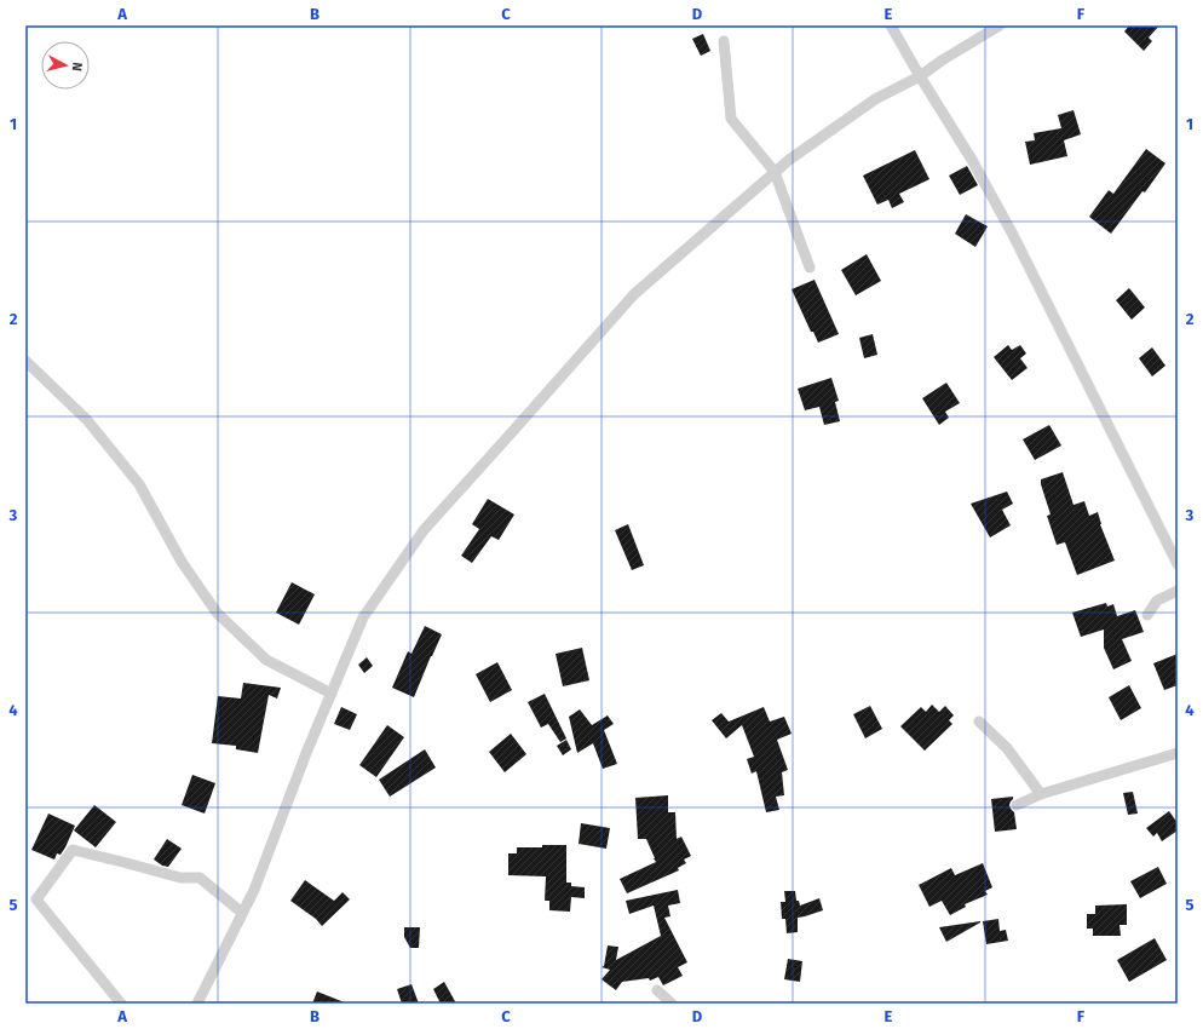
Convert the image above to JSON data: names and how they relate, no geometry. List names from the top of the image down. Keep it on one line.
{"north":"right","grid":{"columns":["A","B","C","D","E","F"],"rows":["1","2","3","4","5"]}}
